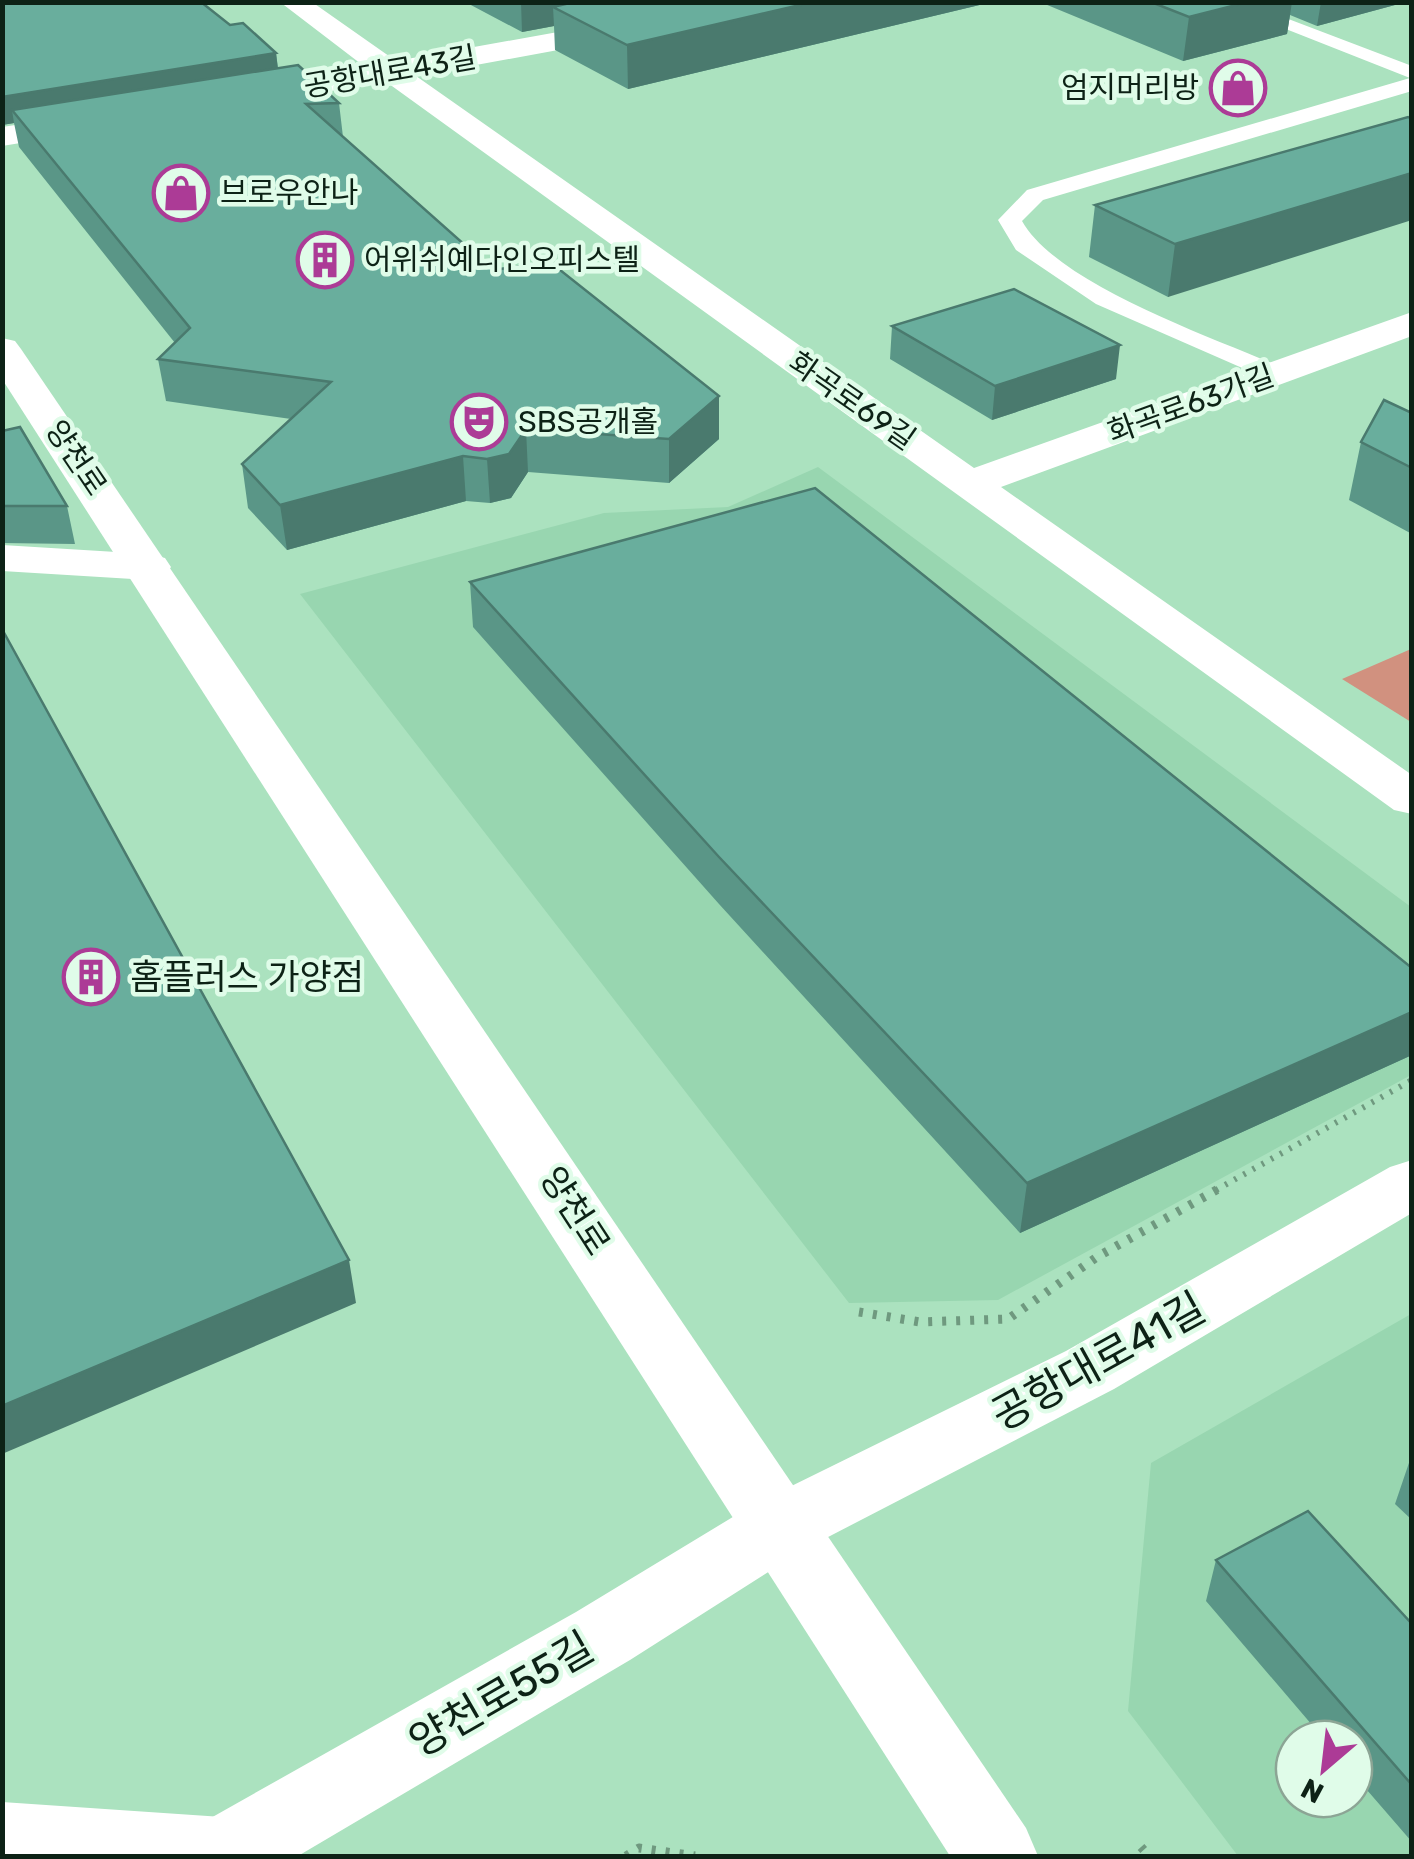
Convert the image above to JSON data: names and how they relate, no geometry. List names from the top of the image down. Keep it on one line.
{"streets":{"street":["공항대로43길","화곡로69길","화곡로63가길","양천로","공항대로41길","양천로55길"]},"crossings":[["공항대로43길","화곡로69길"],["화곡로69길","화곡로63가길"],["양천로","공항대로41길"],["양천로","양천로55길"],["공항대로41길","양천로55길"]],"places":{"shop":["엄지머리방","브로우안나"],"building":["어위쉬예다인오피스텔","홈플러스 가양점"],"theatre":["SBS공개홀"]},"north":"bottom left"}
